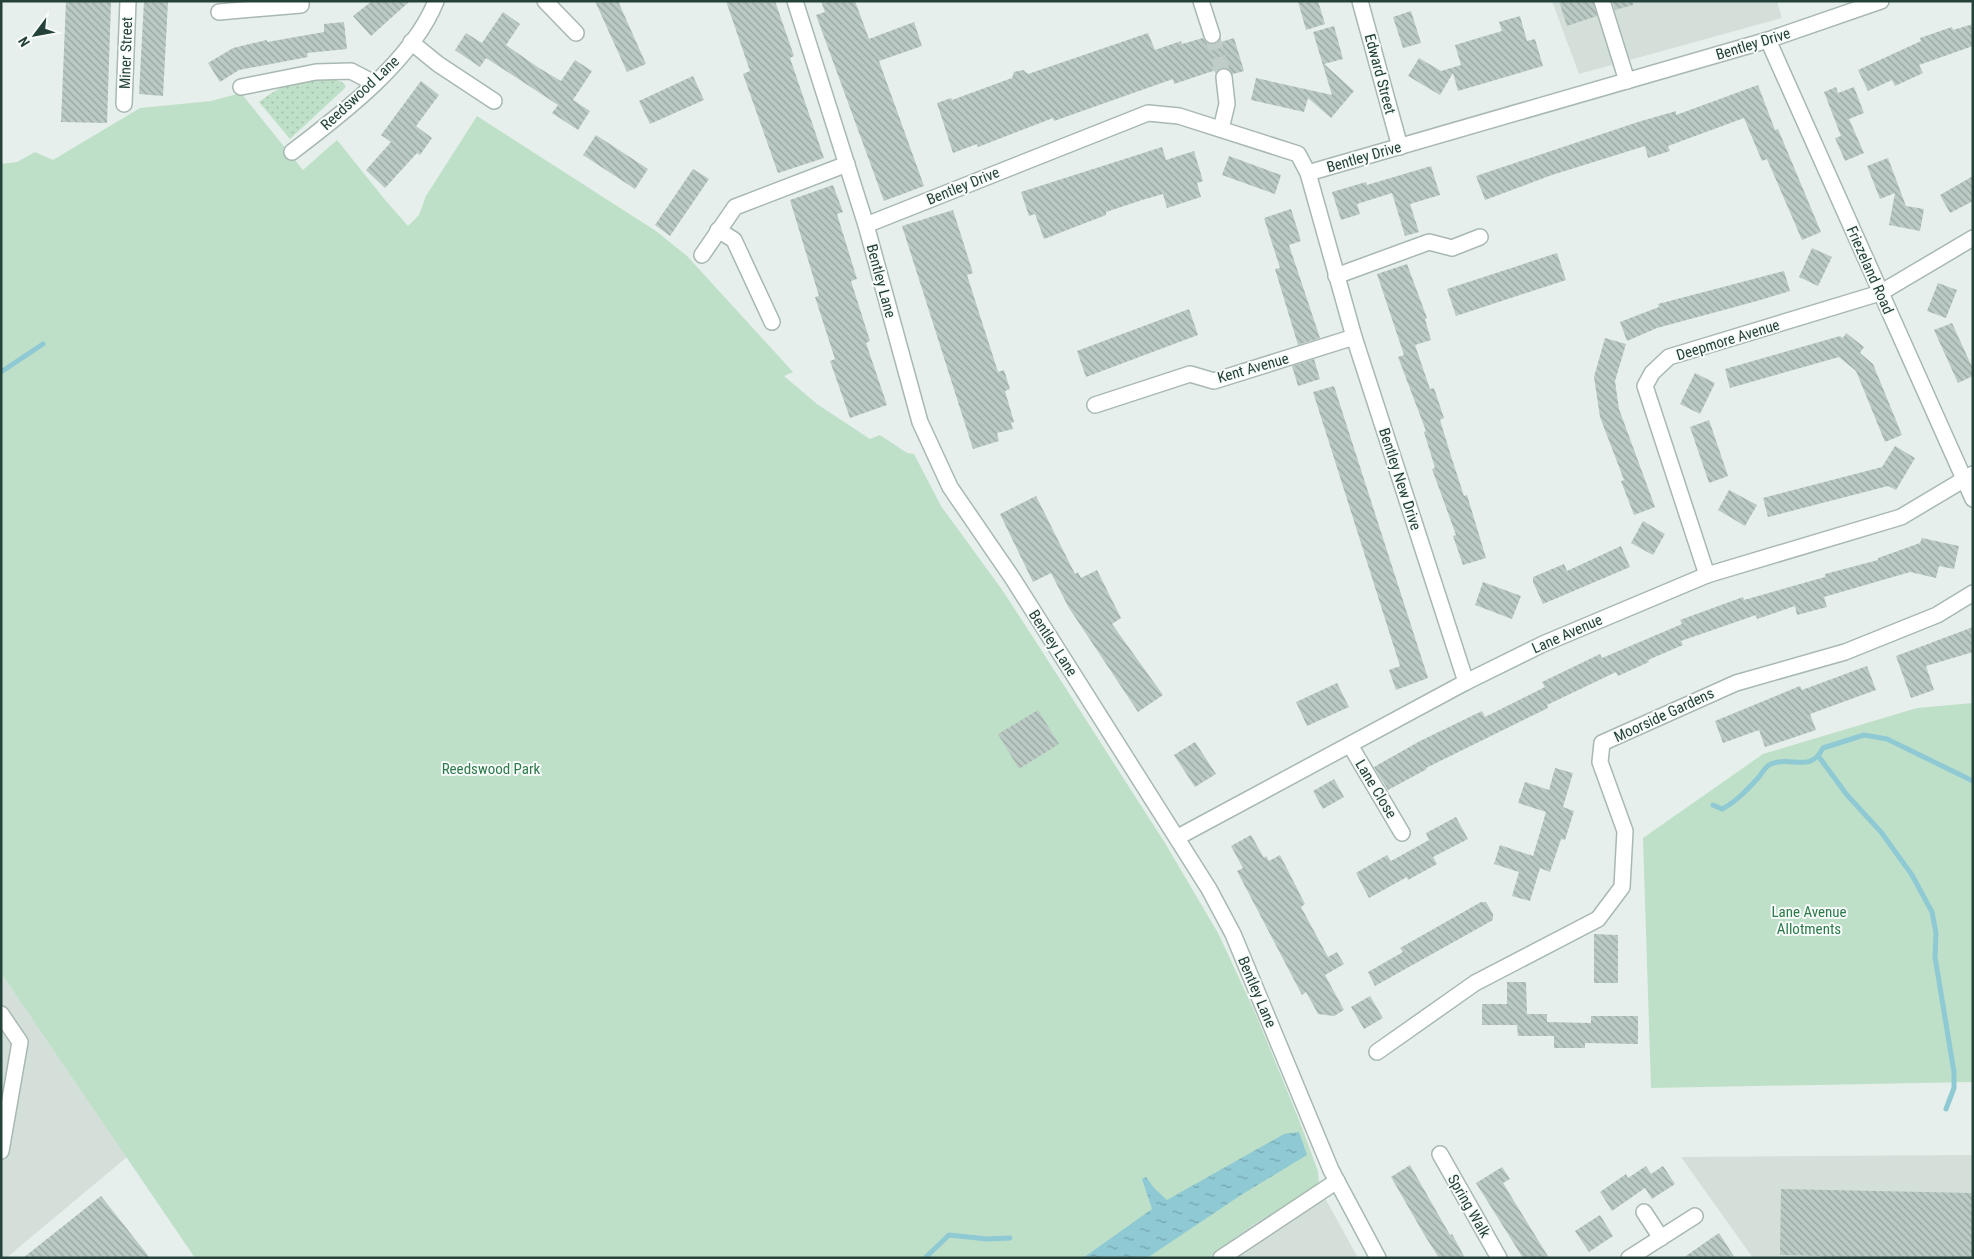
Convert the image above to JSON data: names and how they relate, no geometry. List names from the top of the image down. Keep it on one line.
{"streets":{"street":["Bentley Drive","Miner Street","Edward Street","Reedswood Lane","Friezeland Road","Bentley Lane","Deepmore Avenue","Kent Avenue","Bentley New Drive","Lane Avenue","Moorside Gardens","Lane Close","Spring Walk"]},"crossings":[["Bentley Drive","Edward Street"],["Bentley Drive","Friezeland Road"],["Bentley Drive","Bentley Lane"],["Bentley Drive","Bentley New Drive"],["Friezeland Road","Deepmore Avenue"],["Friezeland Road","Lane Avenue"],["Bentley Lane","Lane Avenue"],["Deepmore Avenue","Lane Avenue"],["Kent Avenue","Bentley New Drive"],["Bentley New Drive","Lane Avenue"],["Lane Avenue","Lane Close"]],"parks":["Reedswood Park","Lane Avenue Allotments"],"north":"bottom left"}
